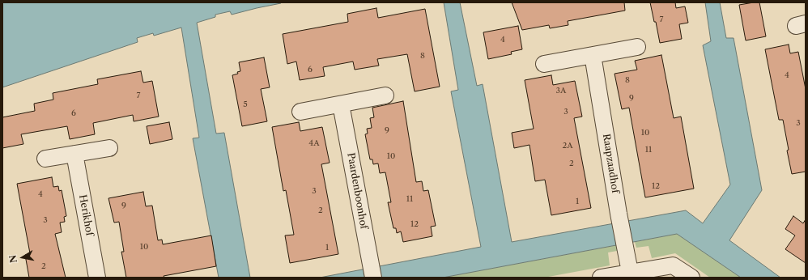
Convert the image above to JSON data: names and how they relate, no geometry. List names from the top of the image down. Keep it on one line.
{"streets":{"street":["Raapzaadhof","Paardenboonhof","Herikhof"]},"house_numbers":["7","4","8","6","4","8","3A","7","9","5","3","6","3","9","10","4A","2A","11","10","2","12","3","4","11","1","9","2","3","12","10","1","2"],"north":"left"}
